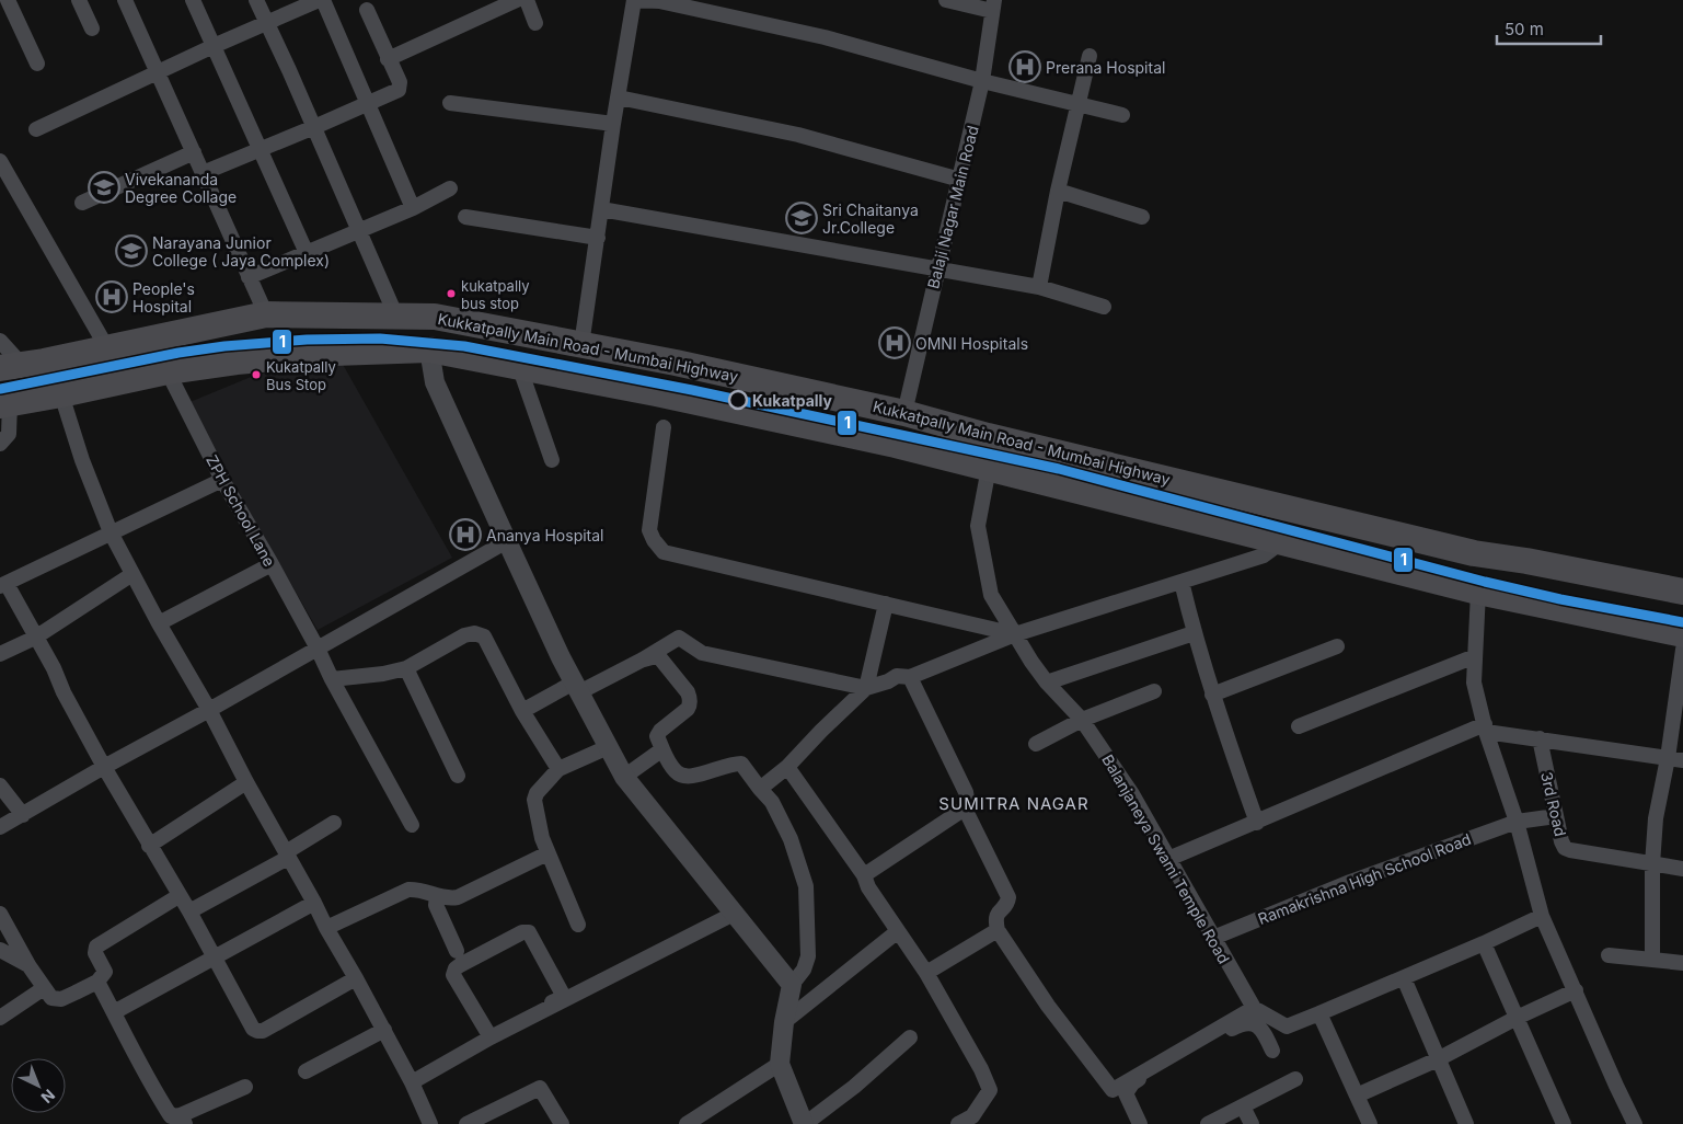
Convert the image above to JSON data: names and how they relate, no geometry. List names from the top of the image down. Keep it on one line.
{"streets":{"highway":["Kukkatpally Main Road - Mumbai Highway"],"street":["Balaji Nagar Main Road","ZPH School Lane","3rd Road","Balanjaneya Swami Temple Road","Ramakrishna High School Road"]},"crossings":[["Balaji Nagar Main Road","Kukkatpally Main Road - Mumbai Highway"],["3rd Road","Ramakrishna High School Road"],["Balanjaneya Swami Temple Road","Ramakrishna High School Road"]],"districts":["SUMITRA NAGAR"],"places":{"hospital":["Prerana Hospital","People's Hospital","OMNI Hospitals","Ananya Hospital"],"school or university":["Vivekananda Degree Collage","Sri Chaitanya Jr.College","Narayana Junior College ( Jaya Complex)"],"other":["kukatpally bus stop","Kukatpally Bus Stop","Kukatpally"]},"lines":["transit line 1"],"scale_bar":"50 m","north":"bottom right"}
